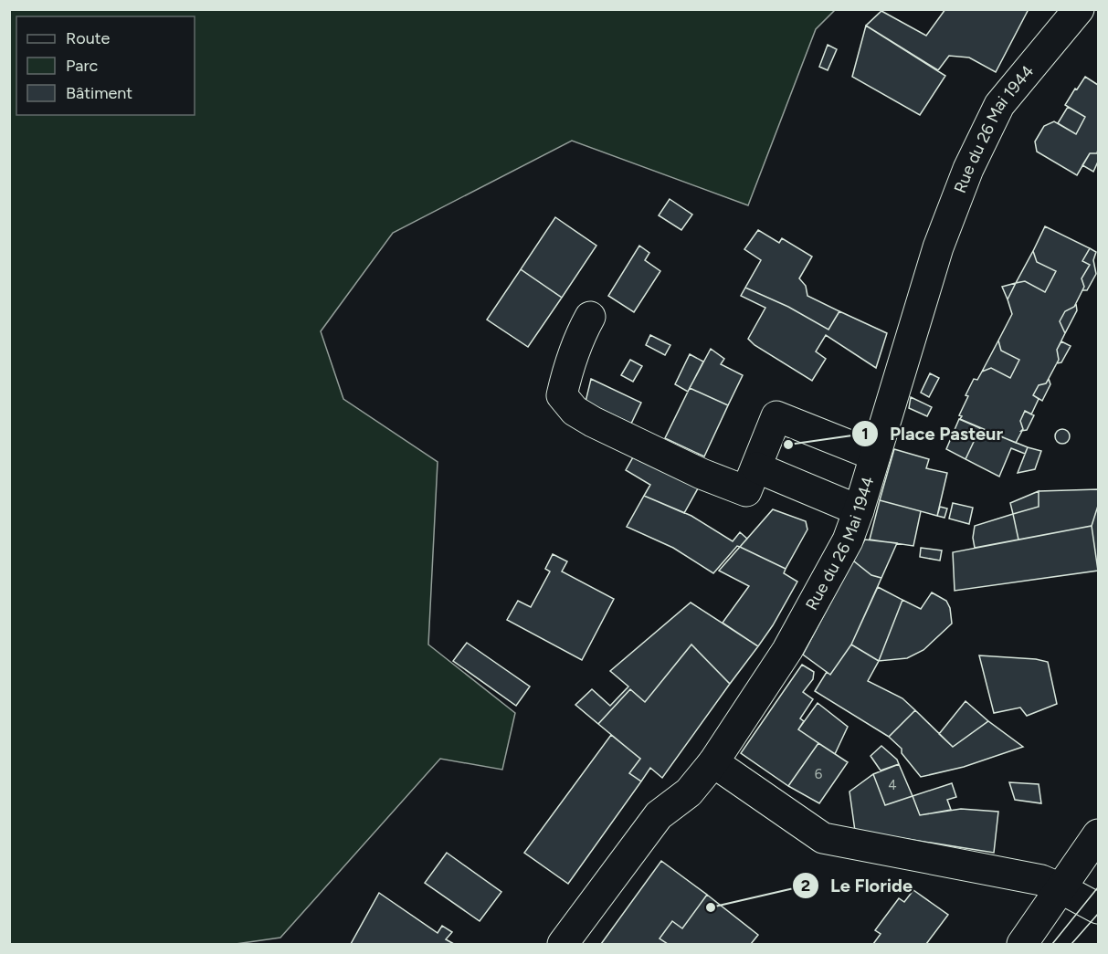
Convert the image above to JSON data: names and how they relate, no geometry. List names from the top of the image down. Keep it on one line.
{"streets":{"street":["Rue du 26 Mai 1944"]},"places":["Place Pasteur","Le Floride"],"house_numbers":["6","4"],"legend":["Route","Parc","Bâtiment"]}
